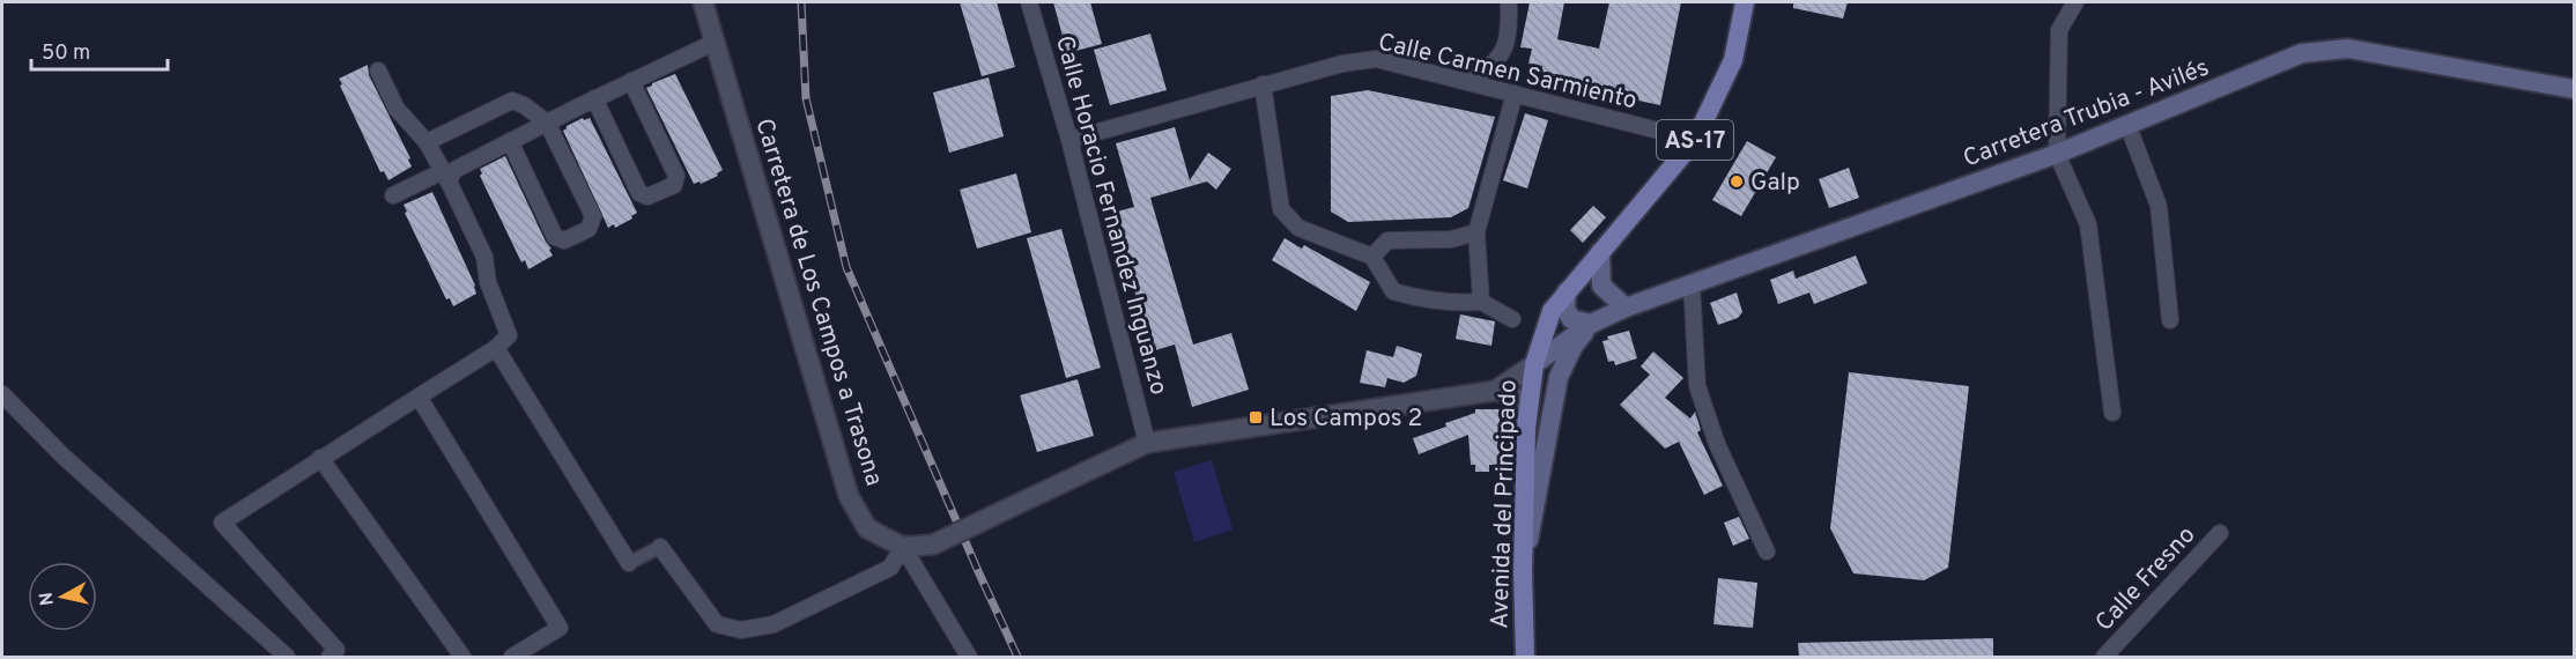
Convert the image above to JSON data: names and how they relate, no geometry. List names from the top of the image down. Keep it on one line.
{"streets":{"main road":["Carretera Trubia - Avilés","AS-17","Avenida del Principado"],"street":["Calle Carmen Sarmiento","Calle Horacio Fernandez Inguanzo","Carretera de Los Campos a Trasona","Calle Fresno"]},"crossings":[["Calle Carmen Sarmiento","Calle Horacio Fernandez Inguanzo"],["Calle Carmen Sarmiento","Avenida del Principado"],["Carretera Trubia - Avilés","Avenida del Principado"]],"places":{"other":["Galp"],"transit":["Los Campos 2"]},"scale_bar":"50 m","north":"left"}
